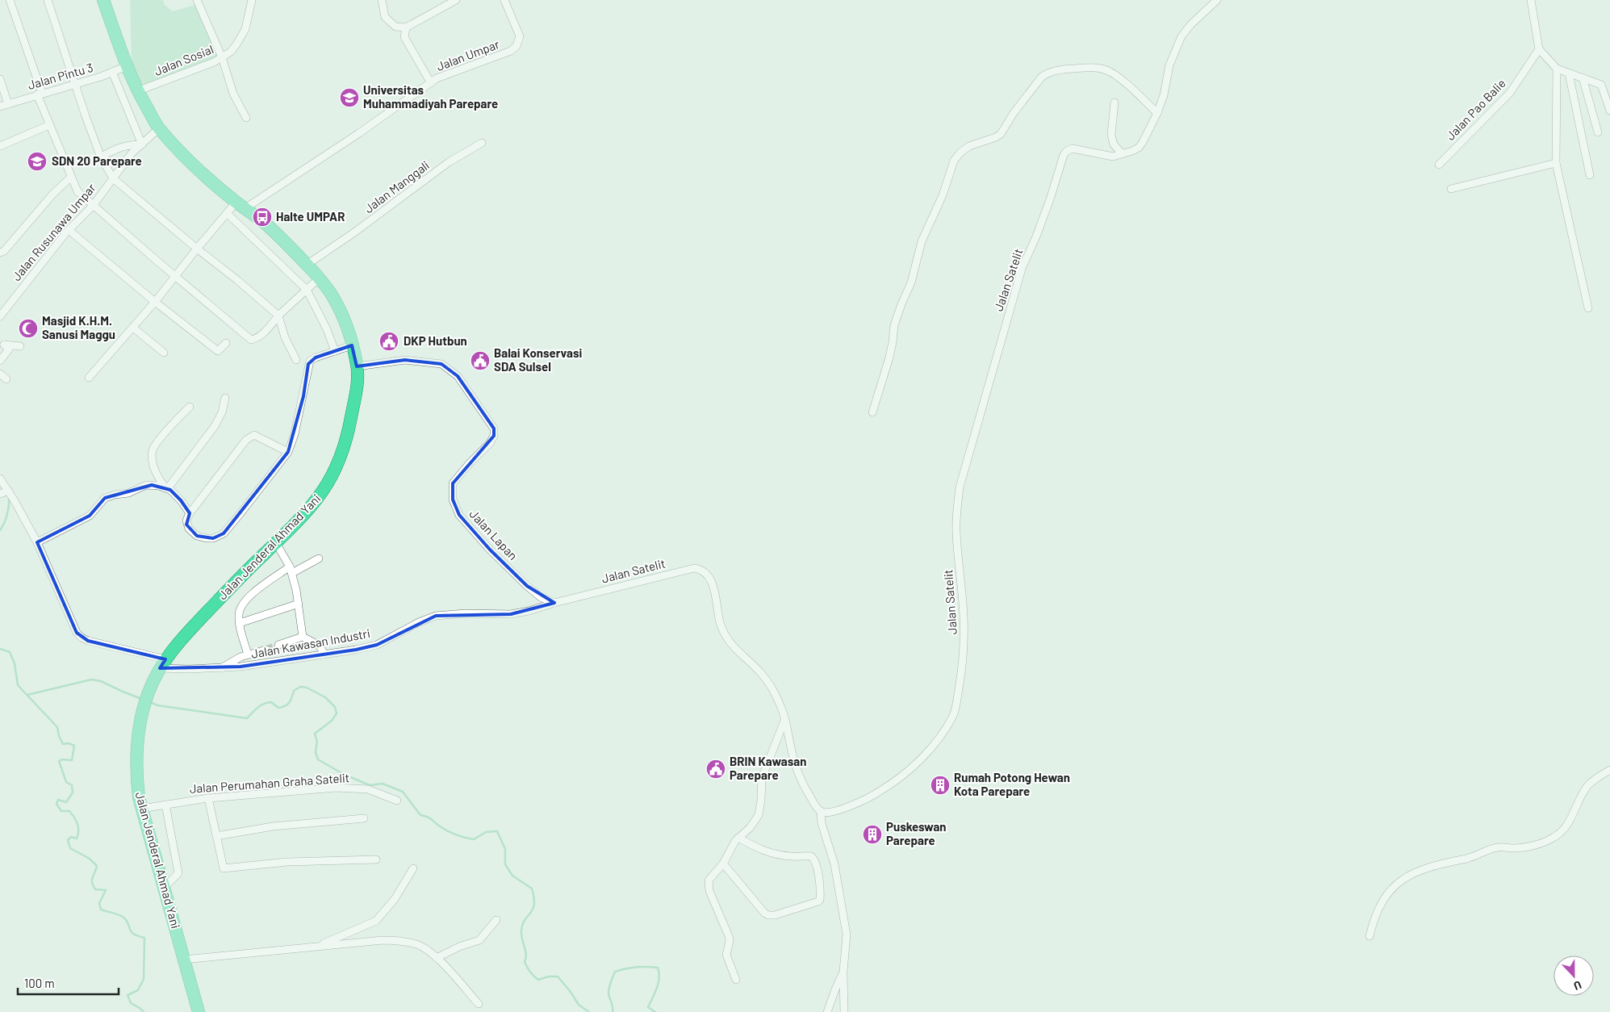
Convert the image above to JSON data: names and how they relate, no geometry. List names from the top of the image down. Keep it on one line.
{"streets":{"highway":["Jalan Jenderal Ahmad Yani"],"street":["Jalan Umpar","Jalan Sosial","Jalan Pintu 3","Jalan Pao Balie","Jalan Manggali","Jalan Rusunawa Umpar","Jalan Satelit","Jalan Lapan","Jalan Kawasan Industri","Jalan Perumahan Graha Satelit"]},"crossings":[["Jalan Umpar","Jalan Jenderal Ahmad Yani"],["Jalan Sosial","Jalan Jenderal Ahmad Yani"],["Jalan Pintu 3","Jalan Jenderal Ahmad Yani"],["Jalan Manggali","Jalan Jenderal Ahmad Yani"],["Jalan Rusunawa Umpar","Jalan Jenderal Ahmad Yani"],["Jalan Satelit","Jalan Lapan"],["Jalan Satelit","Jalan Kawasan Industri"],["Jalan Lapan","Jalan Jenderal Ahmad Yani"],["Jalan Lapan","Jalan Kawasan Industri"],["Jalan Jenderal Ahmad Yani","Jalan Kawasan Industri"],["Jalan Jenderal Ahmad Yani","Jalan Perumahan Graha Satelit"]],"places":{"school or university":["Universitas Muhammadiyah Parepare","SDN 20 Parepare"],"bus stop":["Halte UMPAR"],"mosque":["Masjid K.H.M. Sanusi Maggu"],"public building":["DKP Hutbun","Balai Konservasi SDA Sulsel","BRIN Kawasan Parepare"],"building":["Rumah Potong Hewan Kota Parepare","Puskeswan Parepare"]},"scale_bar":"100 m","north":"bottom"}
